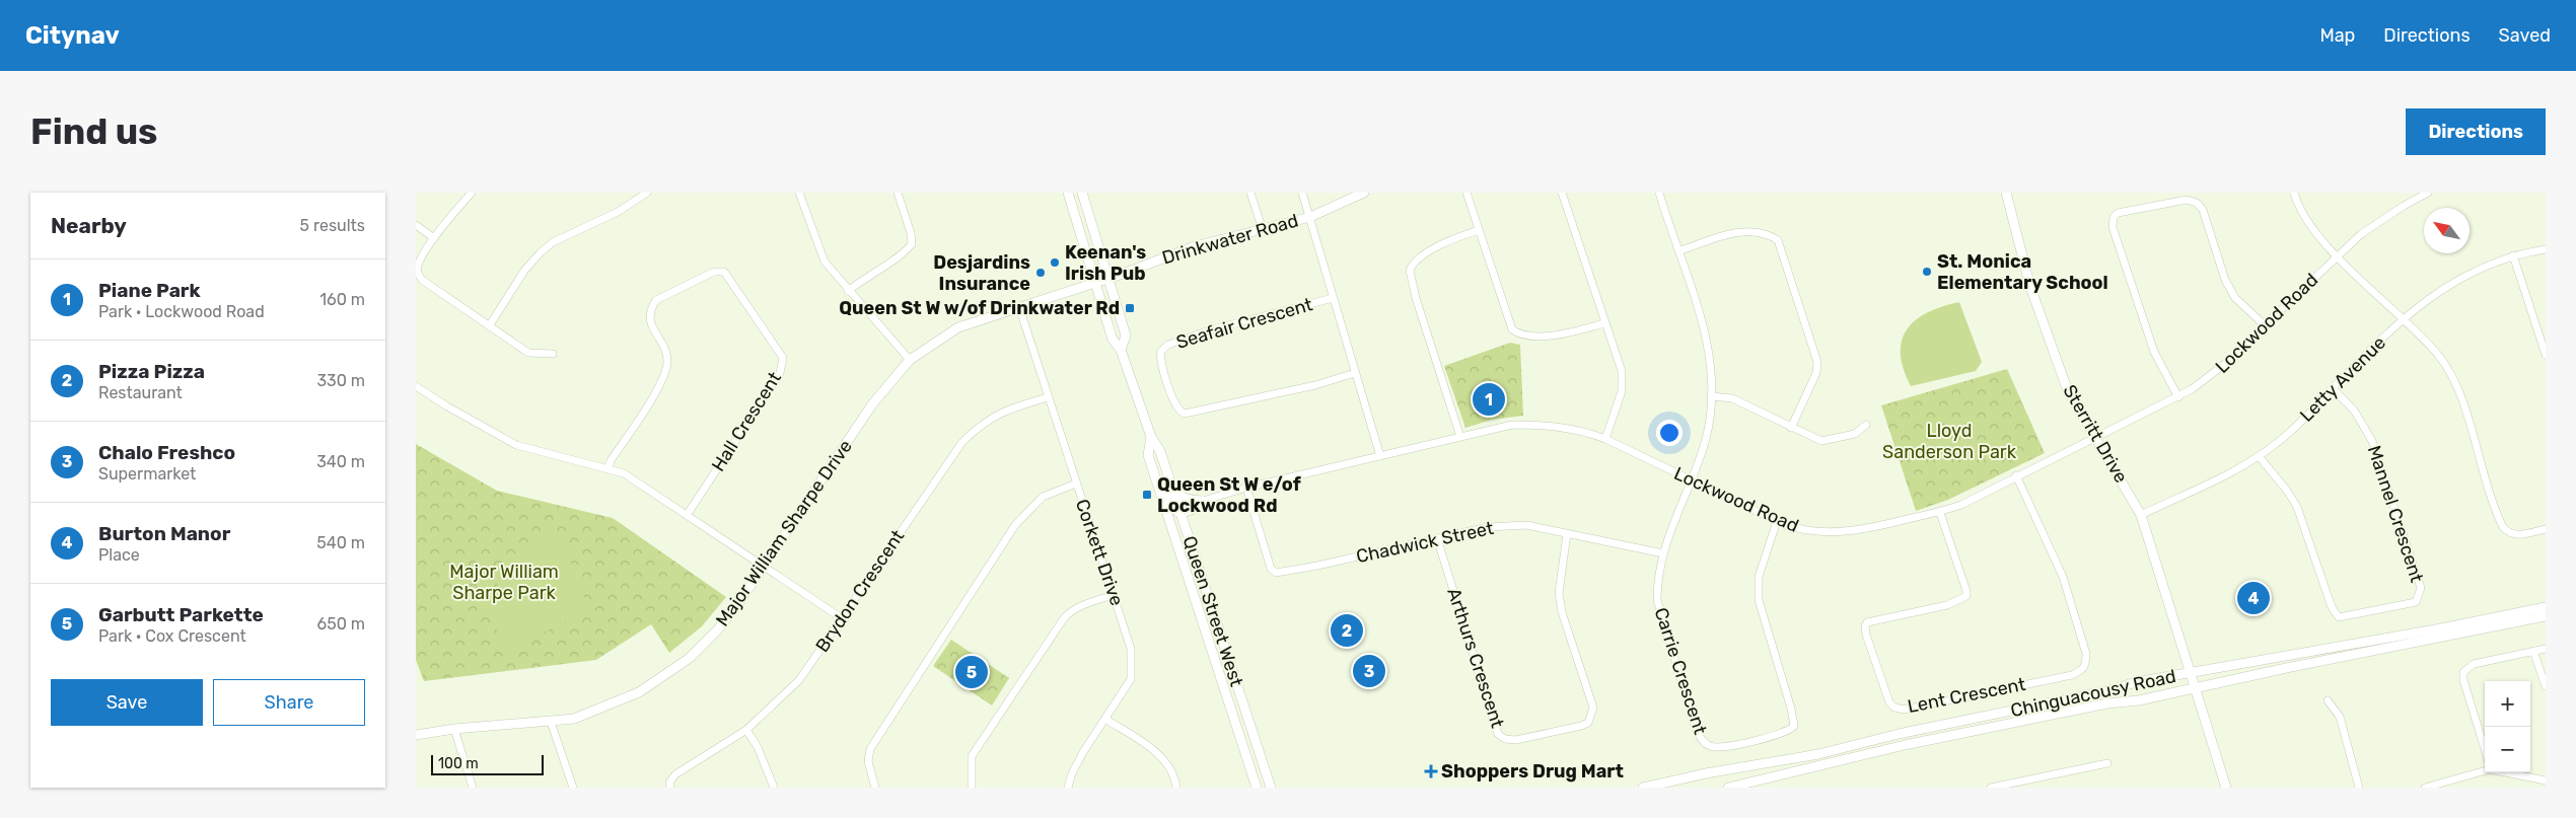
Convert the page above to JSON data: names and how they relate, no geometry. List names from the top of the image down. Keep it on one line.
{"streets":{"main road":["Drinkwater Road","Sterritt Drive","Major William Sharpe Drive","Queen Street West","Chinguacousy Road"],"street":["Seafair Crescent","Lockwood Road","Letty Avenue","Hall Crescent","Mannel Crescent","Chadwick Street","Corkett Drive","Brydon Crescent","Arthurs Crescent","Carrie Crescent","Lent Crescent"]},"crossings":[["Drinkwater Road","Major William Sharpe Drive"],["Drinkwater Road","Queen Street West"],["Lockwood Road","Sterritt Drive"],["Lockwood Road","Chadwick Street"],["Lockwood Road","Carrie Crescent"],["Lockwood Road","Lent Crescent"],["Letty Avenue","Sterritt Drive"],["Letty Avenue","Mannel Crescent"],["Sterritt Drive","Chinguacousy Road"],["Major William Sharpe Drive","Corkett Drive"],["Major William Sharpe Drive","Queen Street West"],["Chadwick Street","Arthurs Crescent"],["Chadwick Street","Carrie Crescent"],["Corkett Drive","Brydon Crescent"]],"parks":["Lloyd Sanderson Park","Major William Sharpe Park"],"places":{"other":["Keenan's Irish Pub","St. Monica Elementary School","Desjardins Insurance"],"transit":["Queen St W w/of Drinkwater Rd","Queen St W e/of Lockwood Rd"],"health":["Shoppers Drug Mart"]},"scale_bar":"100 m","north":"top left","page":{"header":"Citynav","nav":["Map","Directions","Saved"],"buttons":["Directions",["Save","Share"]],"title":"Find us","heading":["Nearby","5 results"],"list":[{"mark":"1","name":"Piane Park","note":"Park · Lockwood Road","value":"160 m"},{"mark":"2","name":"Pizza Pizza","note":"Restaurant","value":"330 m"},{"mark":"3","name":"Chalo Freshco","note":"Supermarket","value":"340 m"},{"mark":"4","name":"Burton Manor","note":"Place","value":"540 m"},{"mark":"5","name":"Garbutt Parkette","note":"Park · Cox Crescent","value":"650 m"}],"pins":["1","4","2","3","5"],"map_buttons":["+","−"],"scale":"100 m"}}
